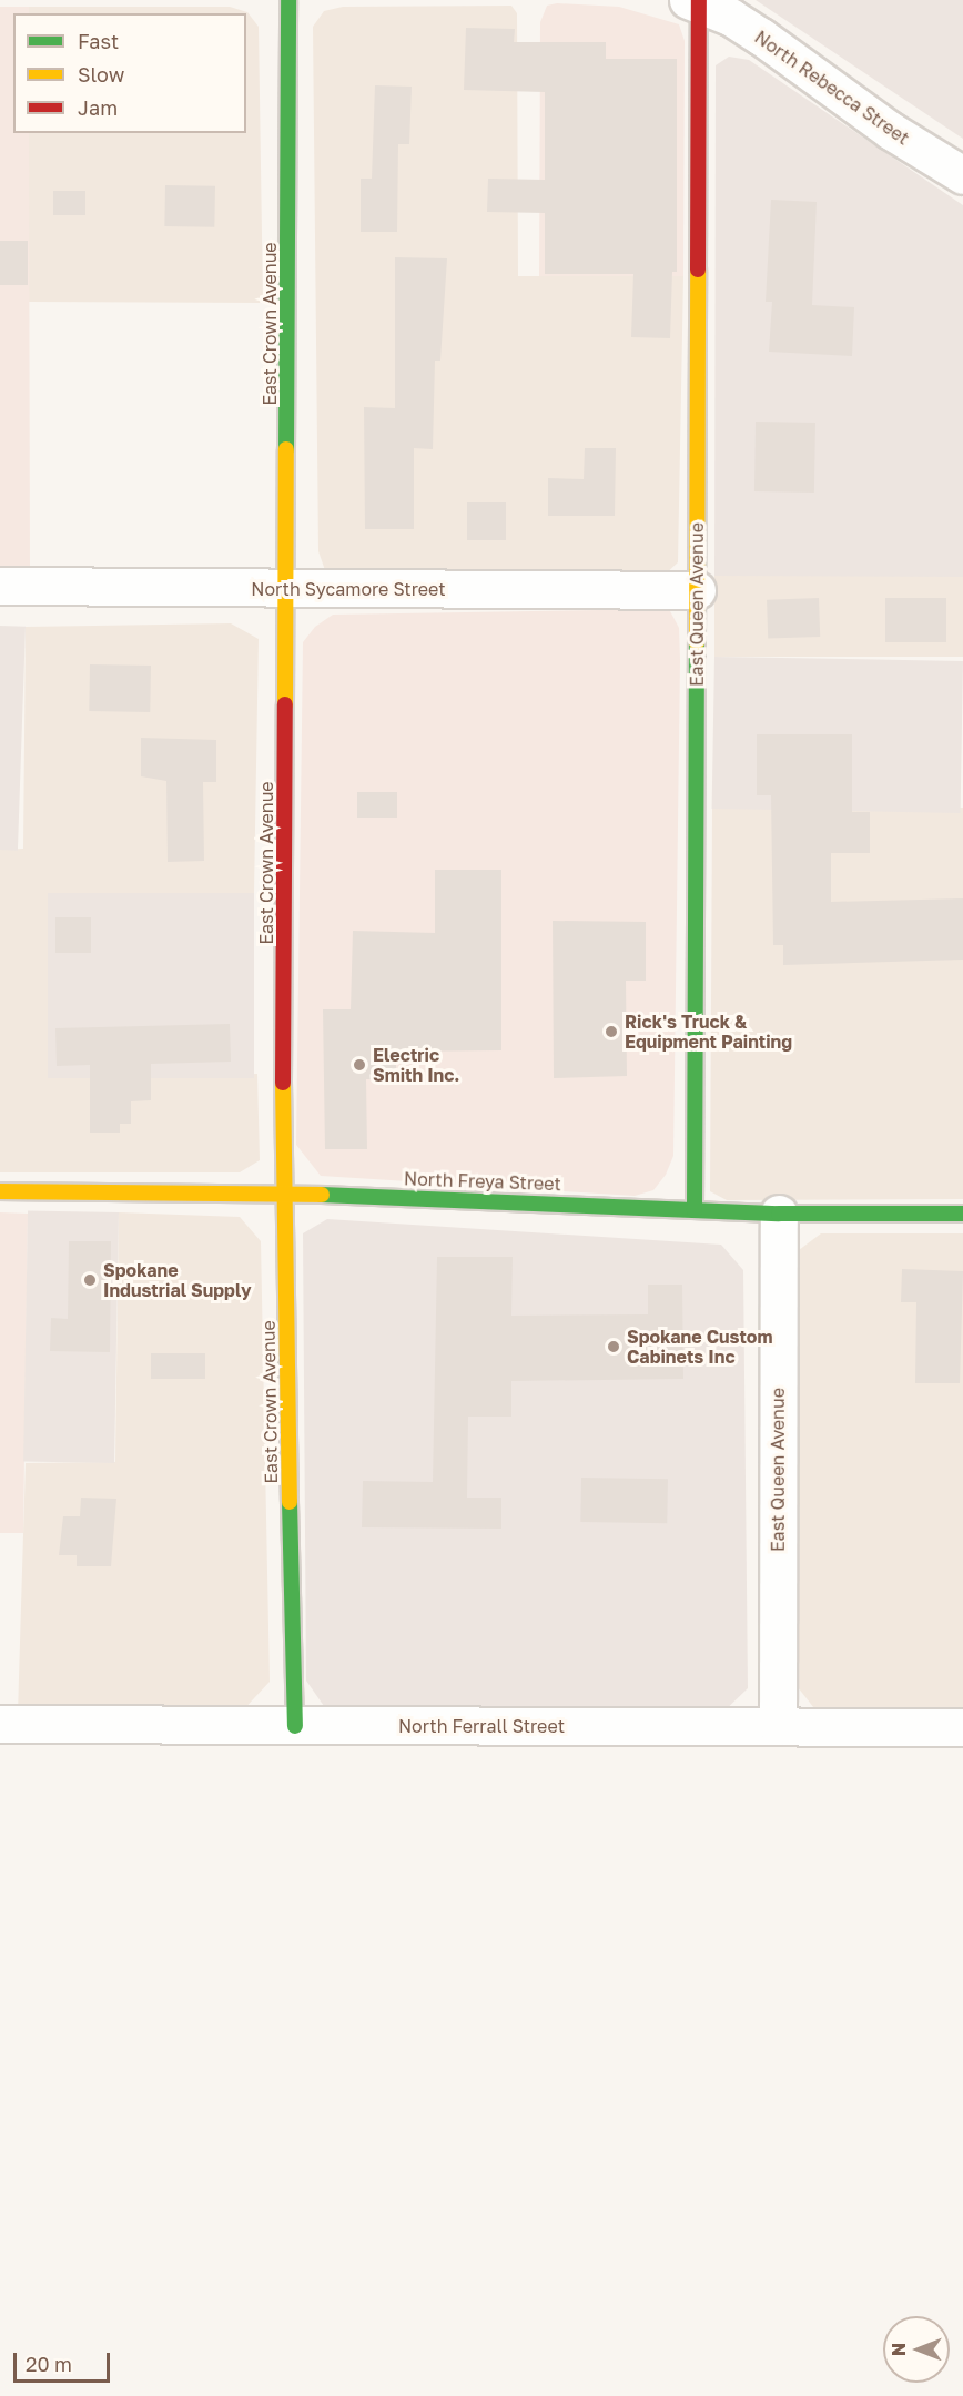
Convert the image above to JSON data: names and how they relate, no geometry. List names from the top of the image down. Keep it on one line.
{"streets":{"street":["North Rebecca Street","East Crown Avenue","North Sycamore Street","East Queen Avenue","North Freya Street","North Ferrall Street"]},"crossings":[["North Rebecca Street","East Queen Avenue"],["East Crown Avenue","North Sycamore Street"],["East Crown Avenue","North Freya Street"],["East Crown Avenue","North Ferrall Street"],["North Sycamore Street","East Queen Avenue"],["East Queen Avenue","North Freya Street"],["East Queen Avenue","North Ferrall Street"]],"places":["Rick's Truck & Equipment Painting","Electric Smith Inc.","Spokane Industrial Supply","Spokane Custom Cabinets Inc"],"legend":["Fast","Slow","Jam"],"scale_bar":"20 m","north":"left"}
